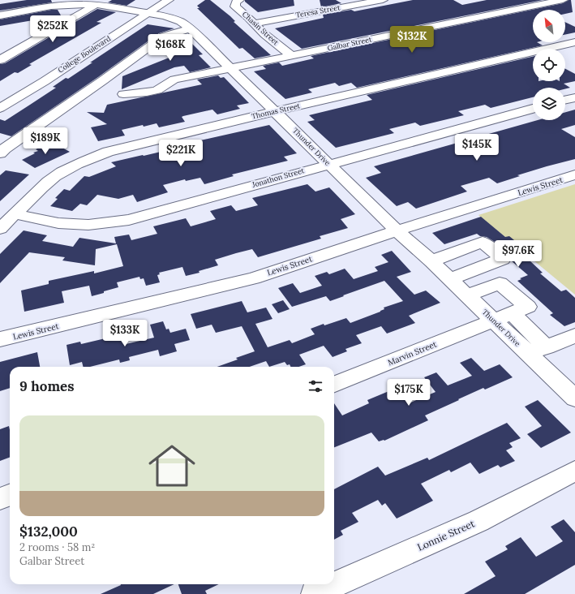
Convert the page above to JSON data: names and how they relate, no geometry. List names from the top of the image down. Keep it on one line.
{"streets":{"street":["Teresa Street","Chasin Street","Galbar Street","College Boulevard","Thomas Street","Thunder Drive","Jonathon Street","Lewis Street","Marvin Street","Lonnie Street"]},"crossings":[["Teresa Street","Chasin Street"],["Chasin Street","Galbar Street"],["Galbar Street","Thunder Drive"],["College Boulevard","Thunder Drive"],["Thomas Street","Thunder Drive"],["Thomas Street","Jonathon Street"],["Thunder Drive","Jonathon Street"],["Thunder Drive","Lewis Street"],["Thunder Drive","Marvin Street"]],"north":"top left","page":{"price":["$252K","$132K","$168K","$189K","$145K","$221K","$97.6K","$133K","$175K"],"heading":"9 homes","list":[{"name":"$132,000","note":"2 rooms · 58 m² · Galbar Street"}]}}
